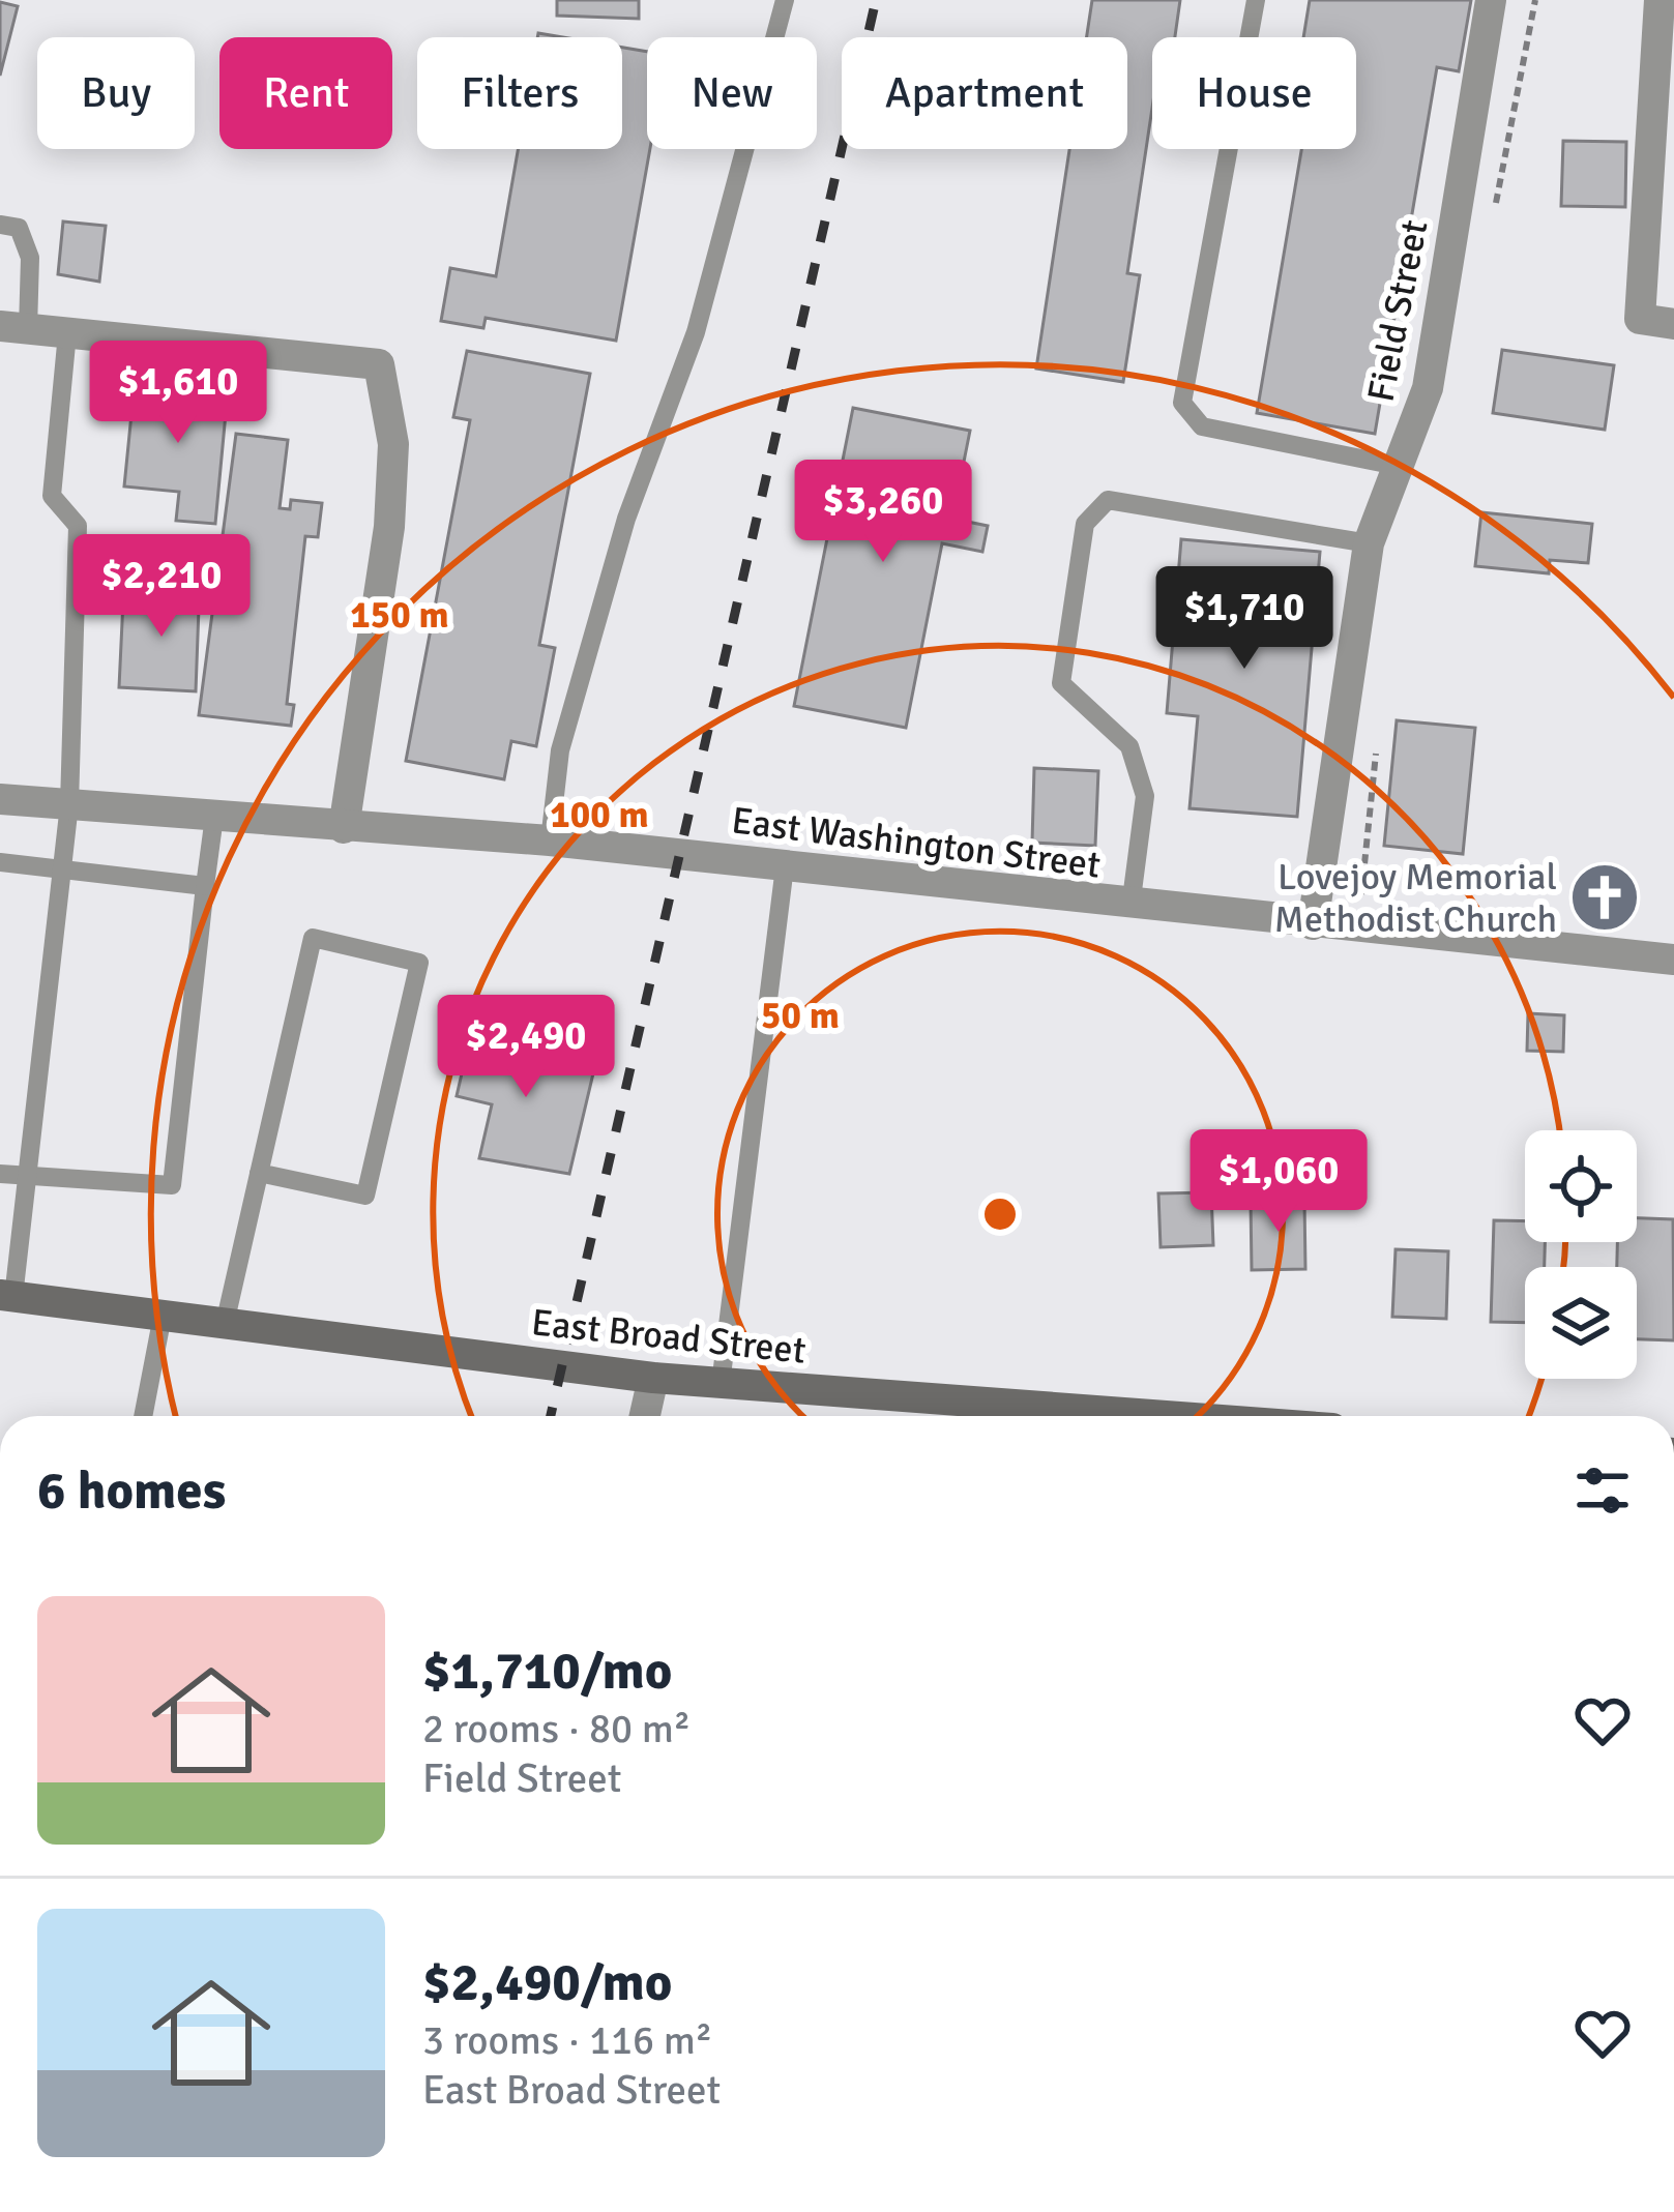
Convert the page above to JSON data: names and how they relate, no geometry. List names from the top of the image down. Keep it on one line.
{"streets":{"street":["Field Street","East Washington Street","East Broad Street"]},"crossings":[["Field Street","East Washington Street"]],"places":{"church":["Lovejoy Memorial Methodist Church"]},"page":{"chip":["Buy","Rent","Filters","New","Apartment","House"],"price":["$1,610","$3,260","$2,210","$1,710","$2,490","$1,060"],"heading":"6 homes","list":[{"name":"$1,710/mo","note":"2 rooms · 80 m² · Field Street"},{"name":"$2,490/mo","note":"3 rooms · 116 m² · East Broad Street"}]},"rings":["150 m","100 m","50 m"]}
